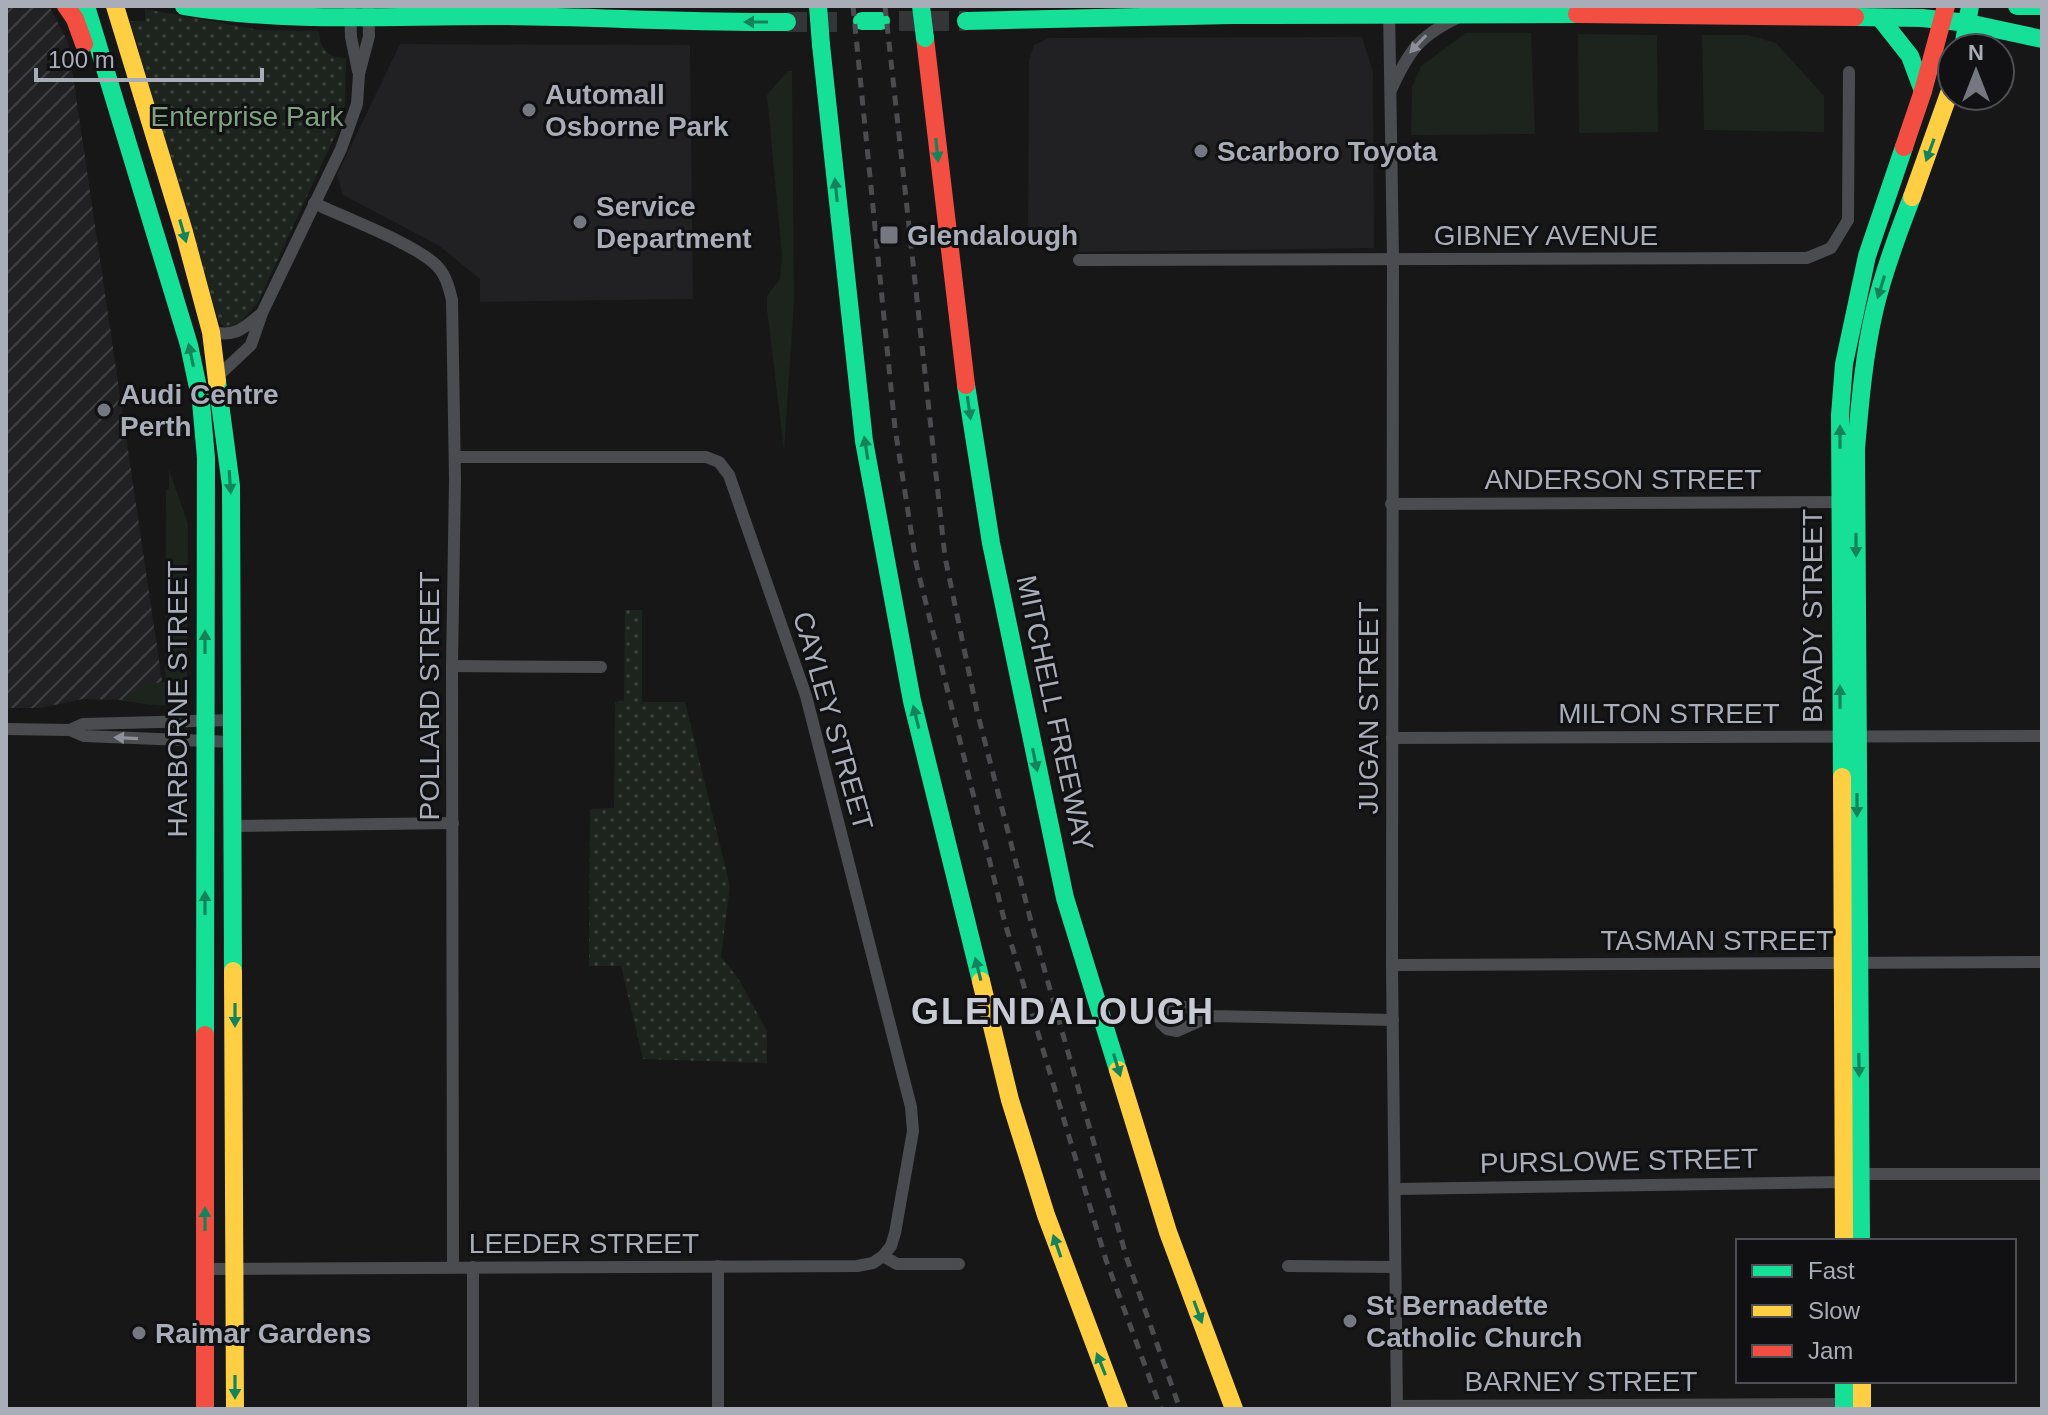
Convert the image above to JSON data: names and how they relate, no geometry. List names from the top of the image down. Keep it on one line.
{"streets":{"main road":["BRADY STREET","HARBORNE STREET","MITCHELL FREEWAY"],"street":["GIBNEY AVENUE","ANDERSON STREET","POLLARD STREET","JUGAN STREET","MILTON STREET","CAYLEY STREET","TASMAN STREET","PURSLOWE STREET","LEEDER STREET","BARNEY STREET"]},"crossings":[["GIBNEY AVENUE","JUGAN STREET"],["ANDERSON STREET","BRADY STREET"],["ANDERSON STREET","JUGAN STREET"],["BRADY STREET","MILTON STREET"],["BRADY STREET","TASMAN STREET"],["BRADY STREET","PURSLOWE STREET"],["POLLARD STREET","CAYLEY STREET"],["POLLARD STREET","LEEDER STREET"],["HARBORNE STREET","LEEDER STREET"],["JUGAN STREET","MILTON STREET"],["JUGAN STREET","TASMAN STREET"],["JUGAN STREET","PURSLOWE STREET"],["JUGAN STREET","BARNEY STREET"],["CAYLEY STREET","LEEDER STREET"]],"districts":["GLENDALOUGH"],"parks":["Enterprise Park"],"places":{"other":["Automall Osborne Park","Scarboro Toyota","Service Department","Audi Centre Perth","St Bernadette Catholic Church","Raimar Gardens"],"transit":["Glendalough"]},"legend":["Fast","Slow","Jam"],"scale_bar":"100 m","north":"top"}
